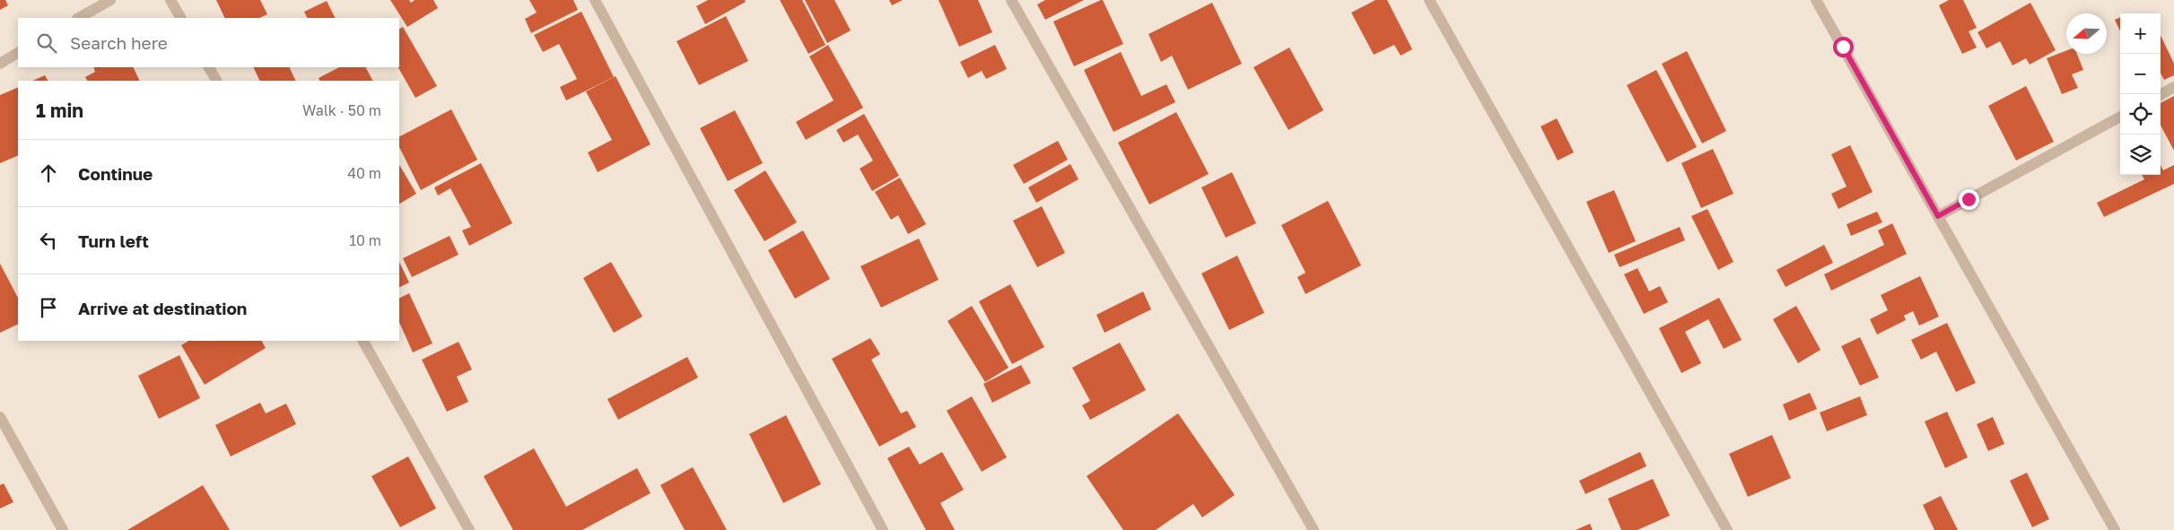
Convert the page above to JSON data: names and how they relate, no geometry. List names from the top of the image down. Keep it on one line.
{"north":"left","page":{"map_buttons":["+","−"],"search":"Search here","heading":["1 min","Walk · 50 m"],"list":[["Continue","40 m"],["Turn left","10 m"],"Arrive at destination"]}}
